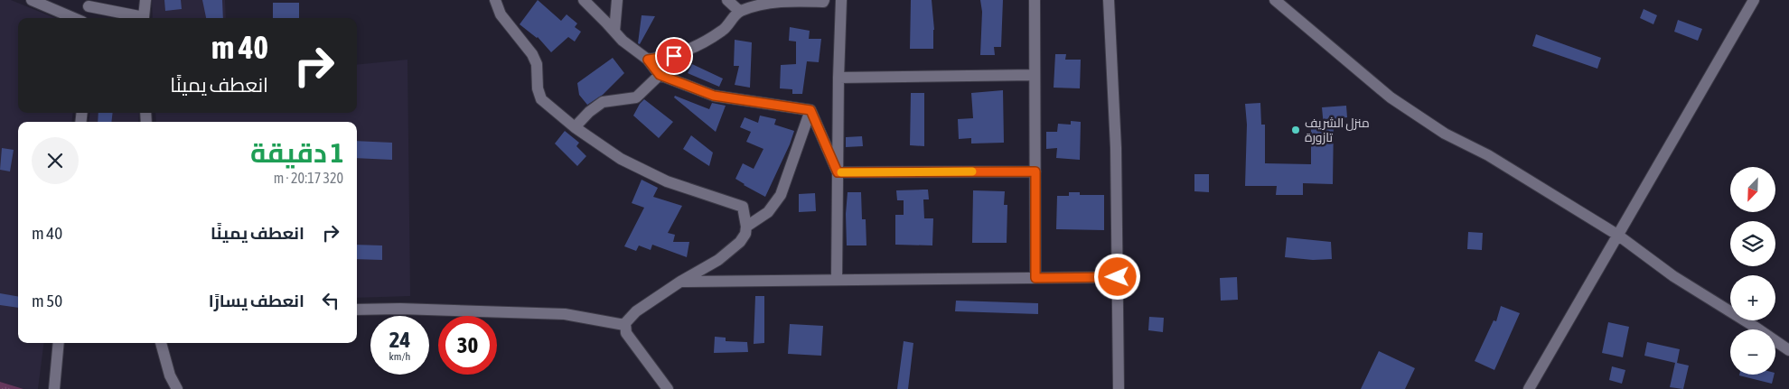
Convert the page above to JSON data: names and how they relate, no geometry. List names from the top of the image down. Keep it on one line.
{"places":["منزل الشريف تازورة"],"north":"bottom left","page":{"turn":["40 m","انعطف يمينًا"],"heading":["1 دقيقة","320 m · 20:17"],"map_buttons":["+","−"],"list":[{"name":"انعطف يمينًا","value":"40 m"},{"name":"انعطف يسارًا","value":"50 m"}],"speed":"24 km/h","limit":"30"}}
